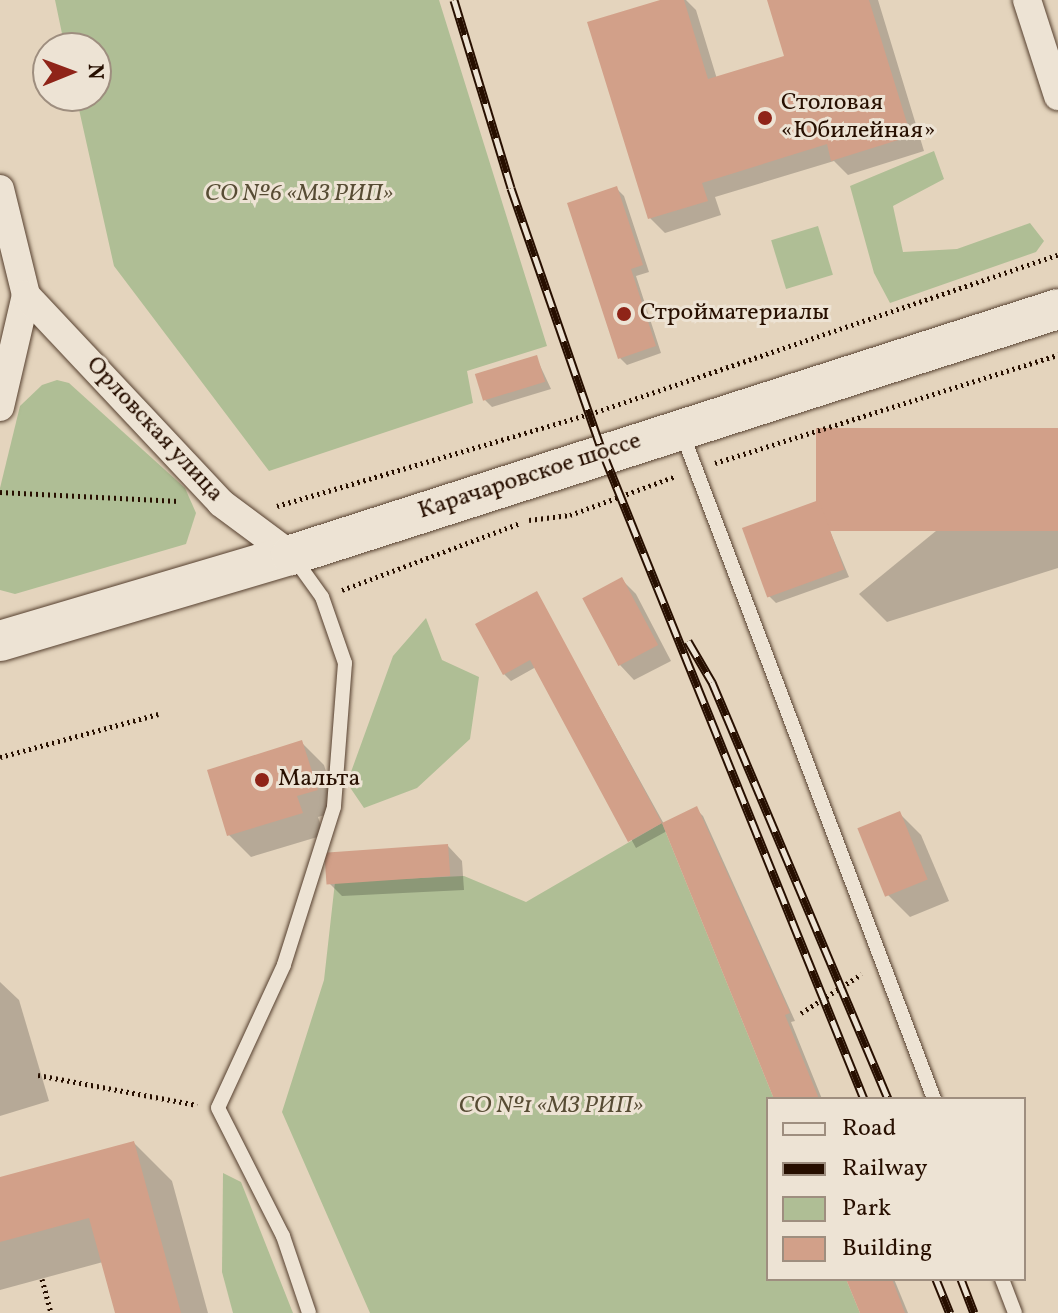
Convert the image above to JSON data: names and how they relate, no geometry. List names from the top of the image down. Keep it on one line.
{"streets":{"street":["Орловская улица","Карачаровское шоссе"]},"crossings":[["Орловская улица","Карачаровское шоссе"]],"parks":["СО №6 «МЗ РИП»","СО №1 «МЗ РИП»"],"places":["Столовая «Юбилейная»","Стройматериалы","Мальта"],"legend":["Road","Railway","Park","Building"],"north":"right"}
